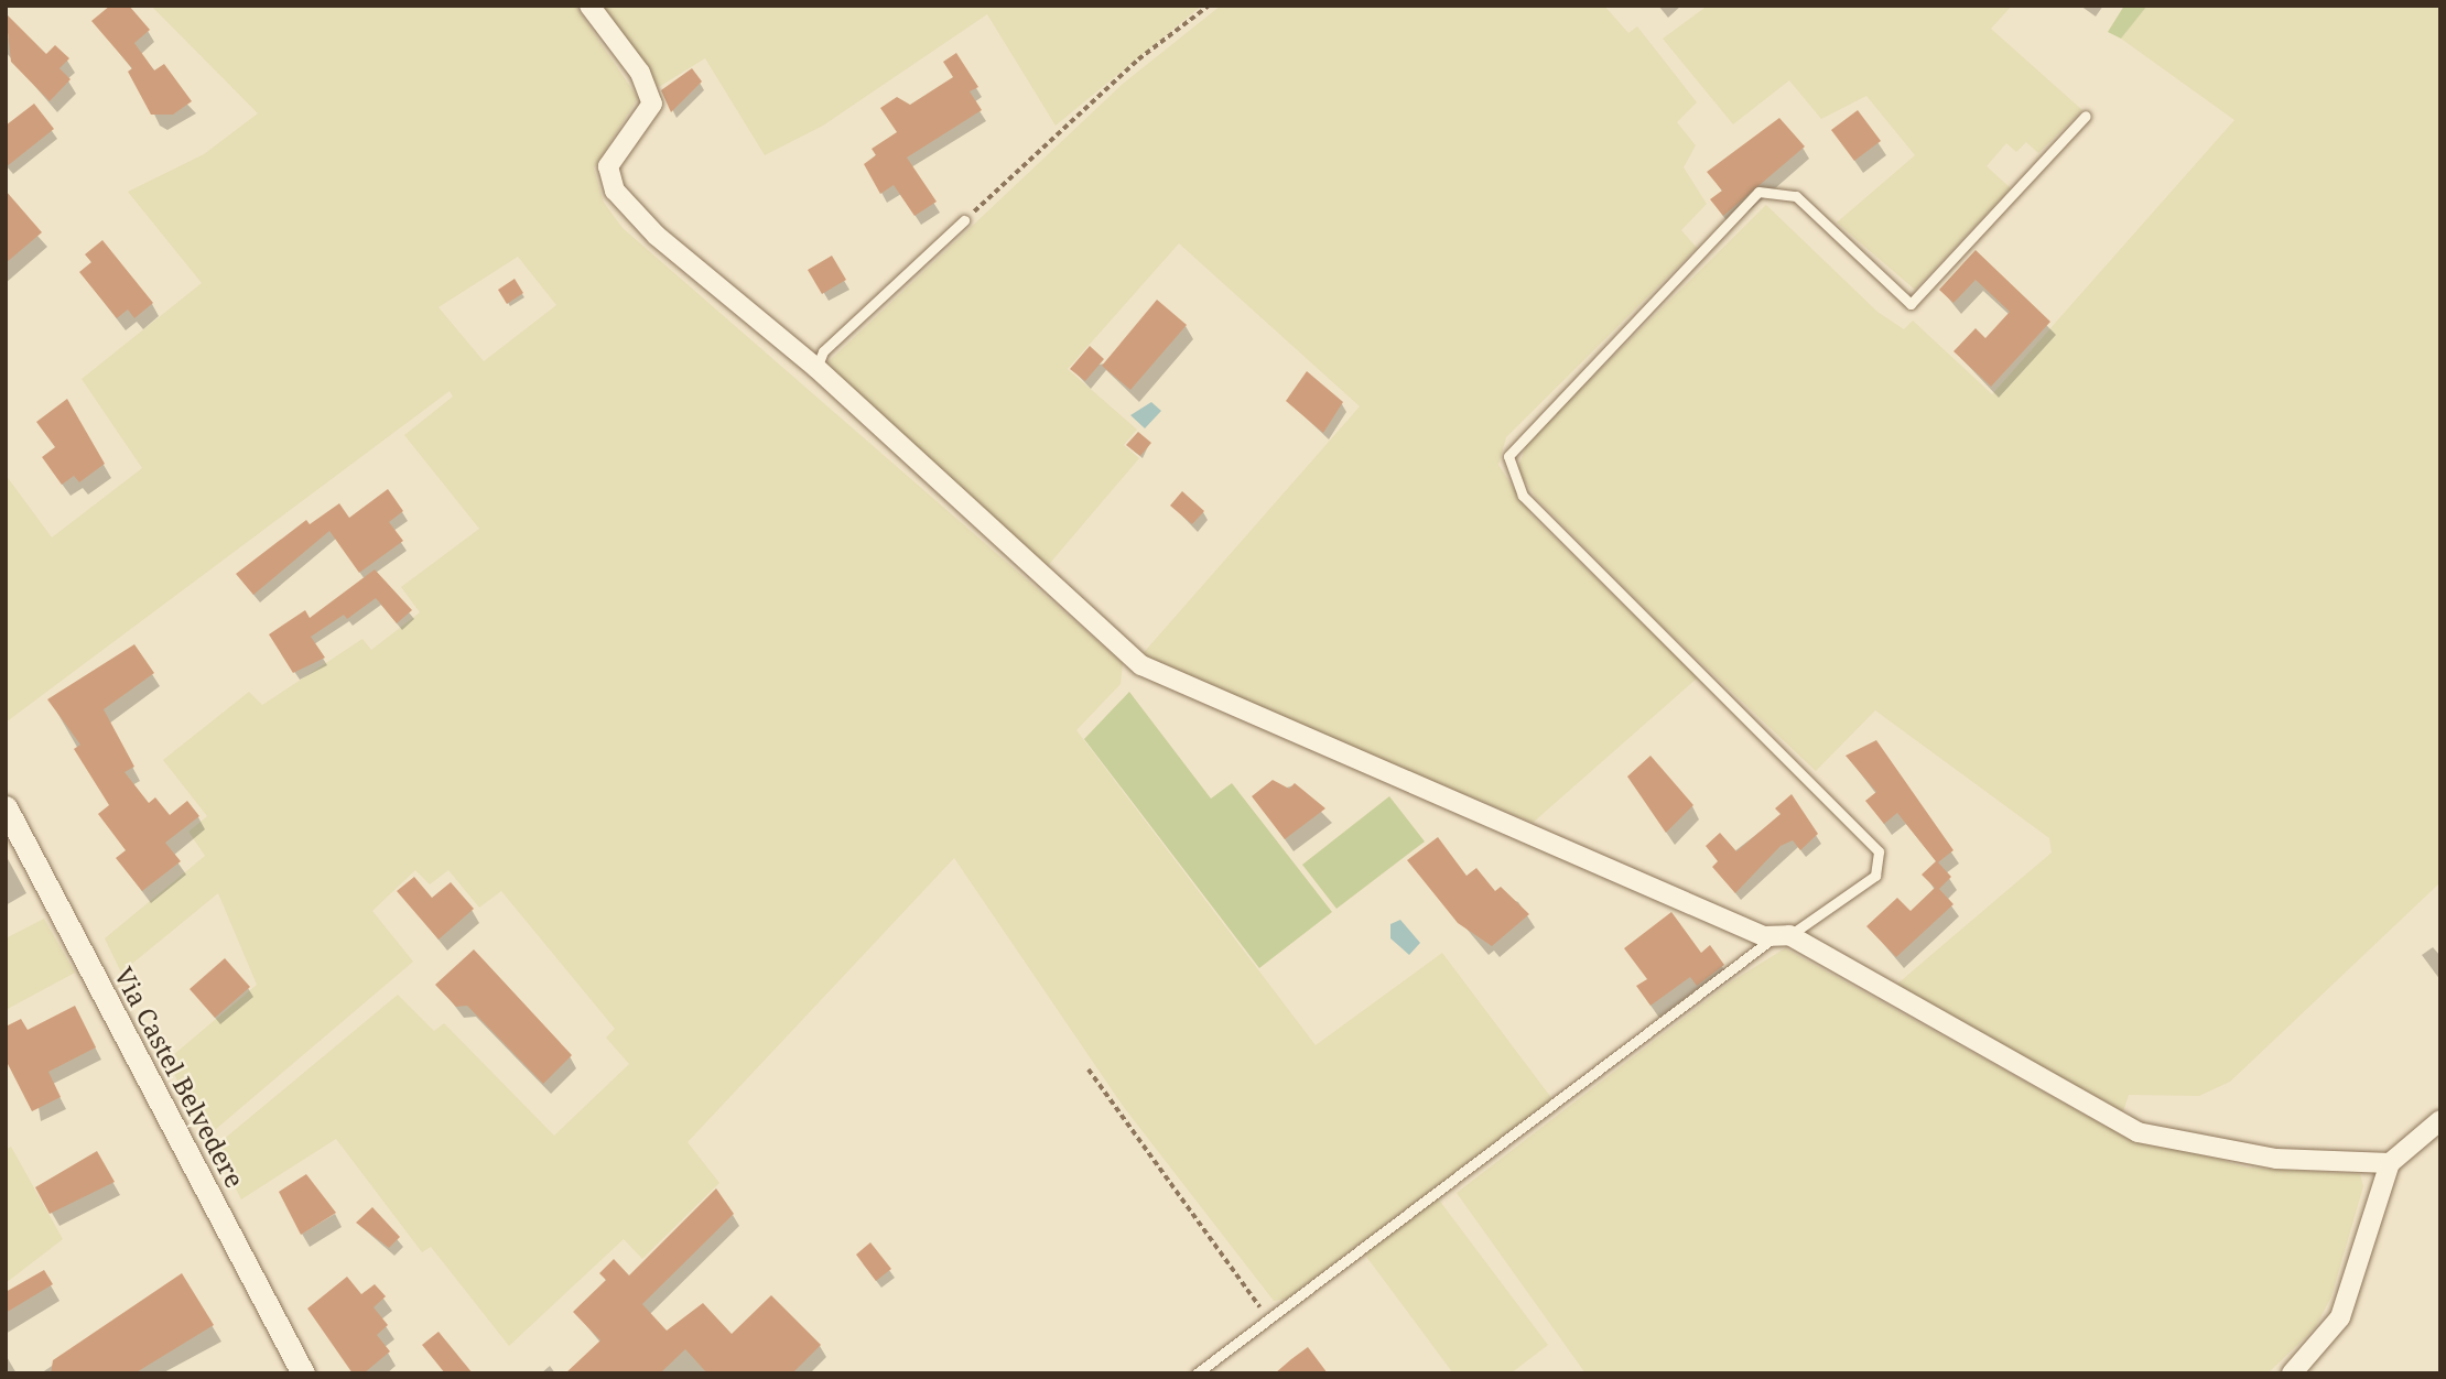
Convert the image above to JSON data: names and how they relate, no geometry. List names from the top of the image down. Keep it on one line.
{"streets":{"street":["Via Castel Belvedere"]}}
